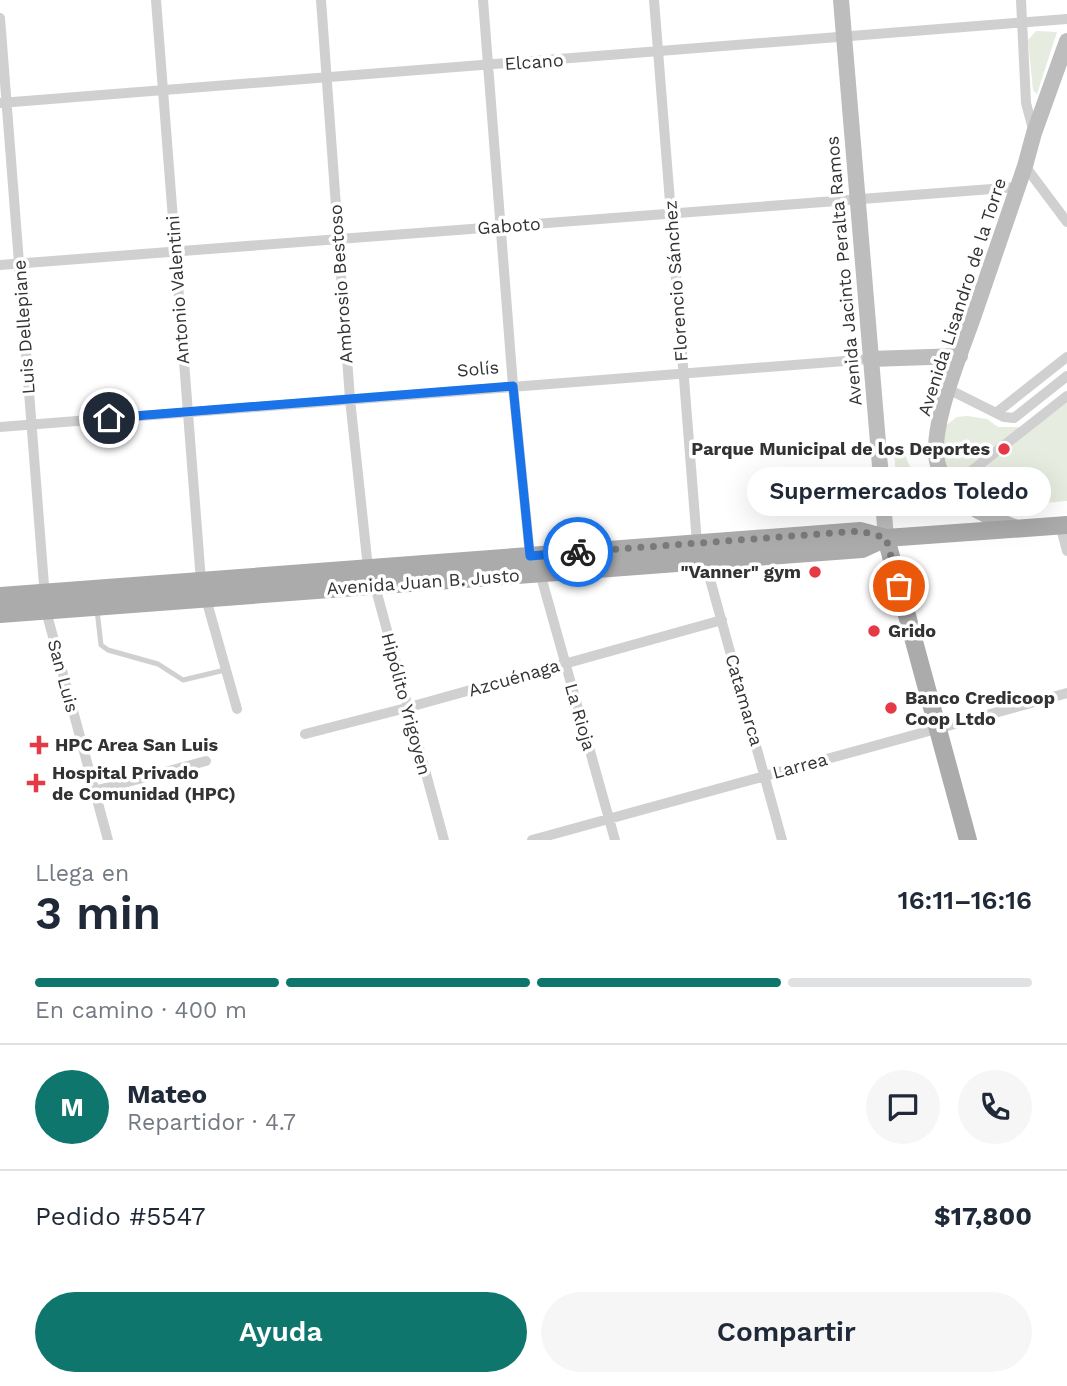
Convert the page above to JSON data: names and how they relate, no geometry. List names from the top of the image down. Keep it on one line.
{"streets":{"main road":["Avenida Juan B. Justo"],"street":["Elcano","Gaboto","Avenida Jacinto Peralta Ramos","Florencio Sánchez","Ambrosio Bestoso","Antonio Valentini","Avenida Lisandro de la Torre","Luis Dellepiane","Solís","San Luis","Azcuénaga","Catamarca","Hipólito Yrigoyen","La Rioja","Larrea"]},"crossings":[["Elcano","Avenida Jacinto Peralta Ramos"],["Elcano","Florencio Sánchez"],["Elcano","Ambrosio Bestoso"],["Elcano","Antonio Valentini"],["Elcano","Luis Dellepiane"],["Gaboto","Avenida Jacinto Peralta Ramos"],["Gaboto","Florencio Sánchez"],["Gaboto","Ambrosio Bestoso"],["Gaboto","Antonio Valentini"],["Gaboto","Avenida Lisandro de la Torre"],["Gaboto","Luis Dellepiane"],["Avenida Jacinto Peralta Ramos","Solís"],["Avenida Jacinto Peralta Ramos","Avenida Juan B. Justo"],["Florencio Sánchez","Solís"],["Florencio Sánchez","Avenida Juan B. Justo"],["Florencio Sánchez","Catamarca"],["Ambrosio Bestoso","Solís"],["Ambrosio Bestoso","Avenida Juan B. Justo"],["Ambrosio Bestoso","Hipólito Yrigoyen"],["Antonio Valentini","Solís"],["Antonio Valentini","Avenida Juan B. Justo"],["Avenida Lisandro de la Torre","Solís"],["Avenida Lisandro de la Torre","Avenida Juan B. Justo"],["Luis Dellepiane","Solís"],["Luis Dellepiane","Avenida Juan B. Justo"],["Luis Dellepiane","San Luis"],["Avenida Juan B. Justo","San Luis"],["Avenida Juan B. Justo","Catamarca"],["Avenida Juan B. Justo","Hipólito Yrigoyen"],["Avenida Juan B. Justo","La Rioja"],["Azcuénaga","Catamarca"],["Azcuénaga","Hipólito Yrigoyen"],["Azcuénaga","La Rioja"],["Catamarca","Larrea"],["La Rioja","Larrea"]],"places":{"other":["Parque Municipal de los Deportes","\"Vanner\" gym","Supermercados Toledo","Grido","Banco Credicoop Coop Ltdo"],"health":["HPC Area San Luis","Hospital Privado de Comunidad (HPC)"]},"page":{"bubble":"Supermercados Toledo","heading":["3 min","Llega en","16:11–16:16"],"panel":["Mateo","Repartidor · 4.7","Pedido #5547","$17,800"],"bar":"En camino · 400 m","round":"M","buttons":["Ayuda","Compartir"]}}
